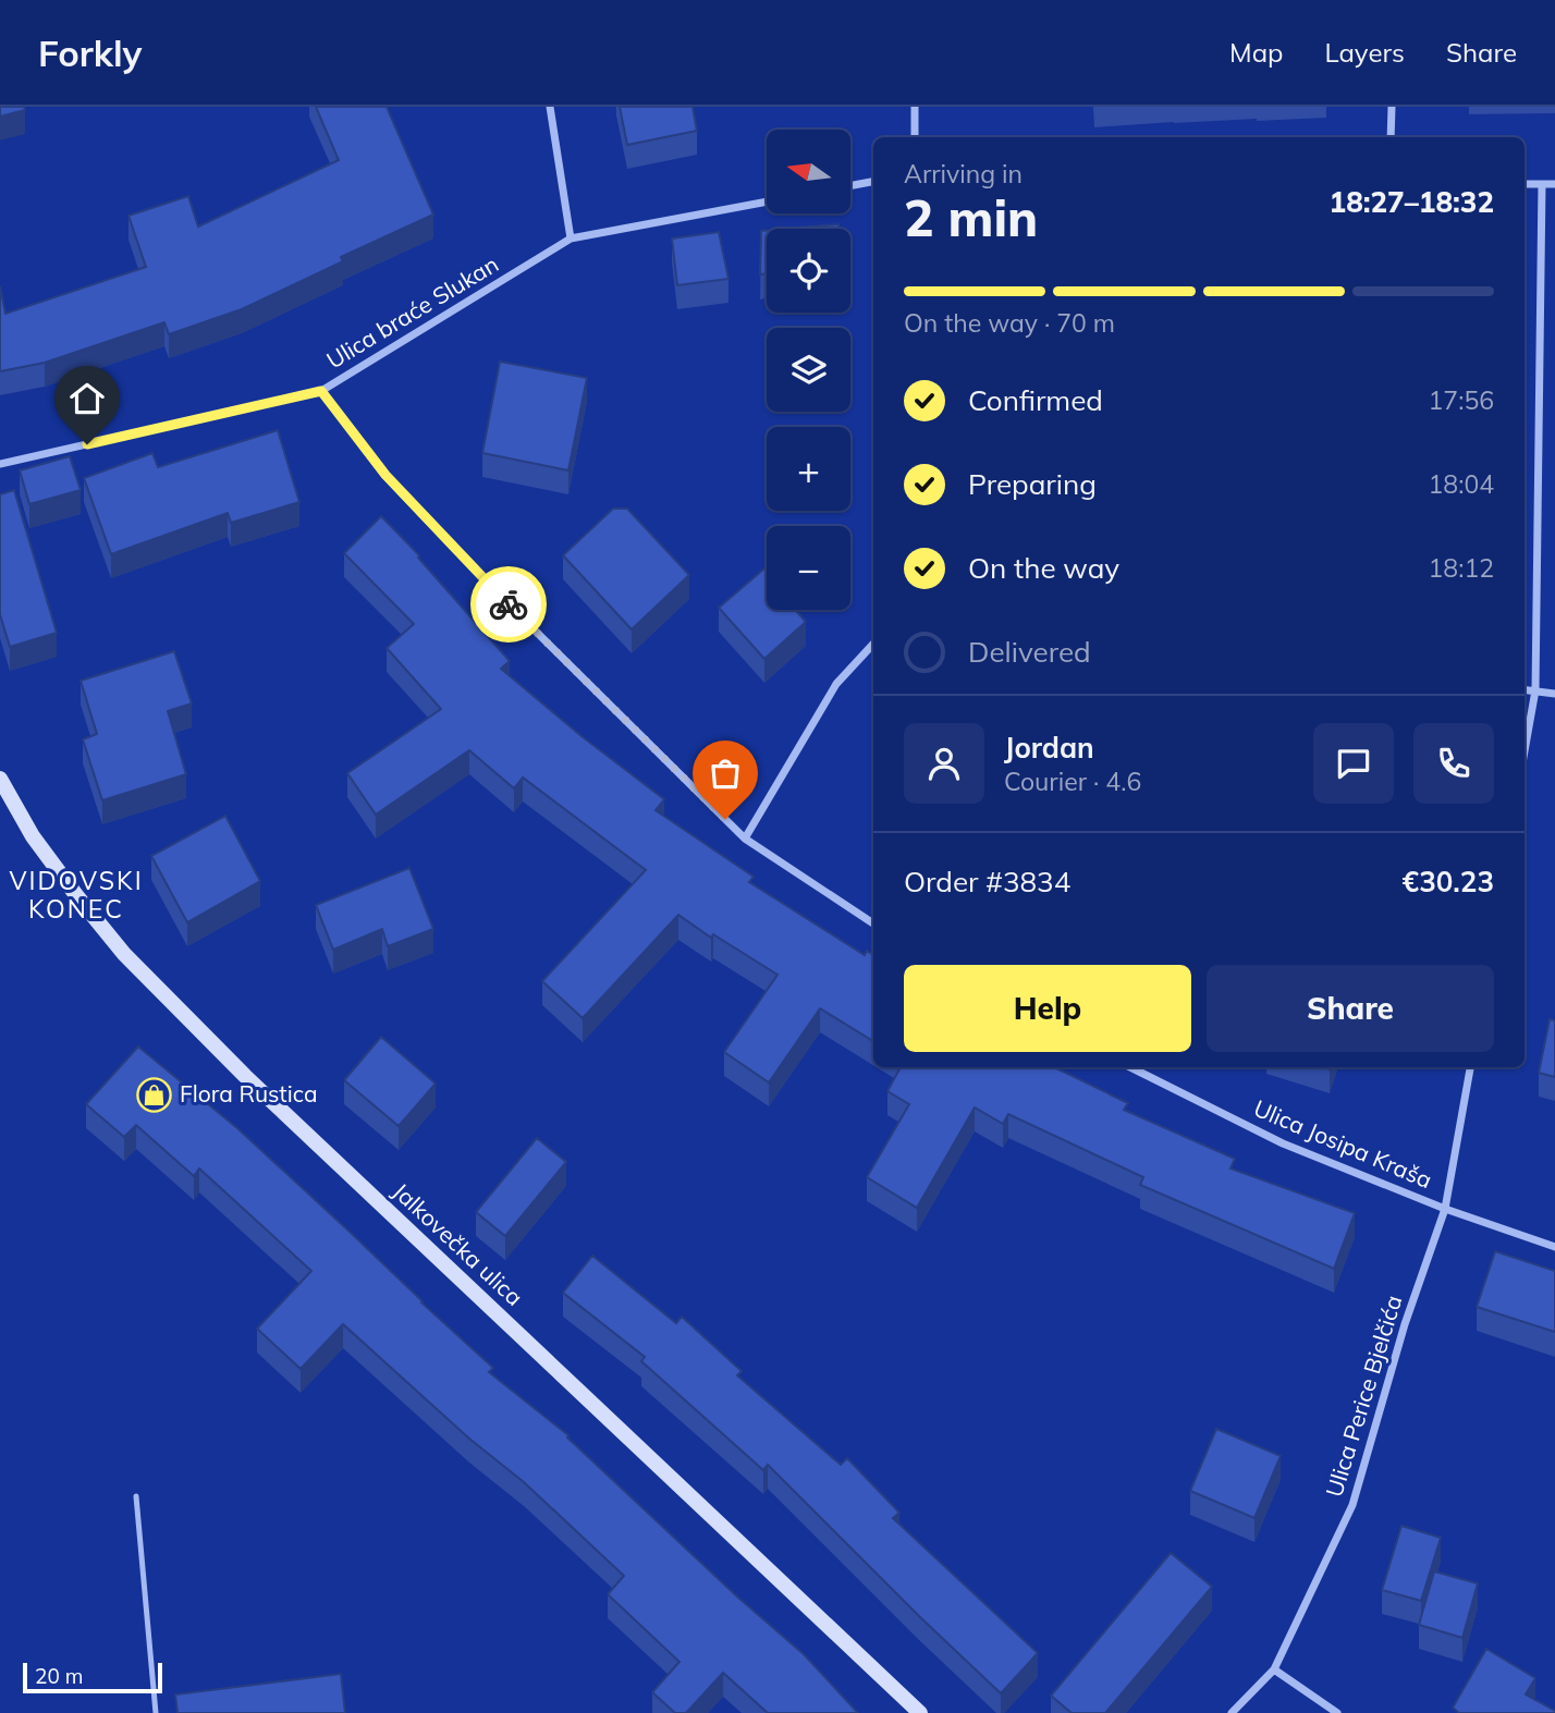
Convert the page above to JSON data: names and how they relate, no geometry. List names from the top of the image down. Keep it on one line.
{"streets":{"main road":["Jalkovečka ulica"],"street":["Ulica braće Slukan","Ulica Josipa Kraša","Ulica Perice Bjelčića"]},"crossings":[["Ulica Josipa Kraša","Ulica Perice Bjelčića"]],"districts":["VIDOVSKI KONEC"],"places":{"shop":["Flora Rustica"]},"scale_bar":"20 m","north":"left","page":{"header":"Forkly","nav":["Map","Layers","Share"],"map_buttons":["+","−"],"heading":["2 min","Arriving in","18:27–18:32"],"panel":["Jordan","Courier · 4.6","Order #3834","€30.23"],"bar":"On the way · 70 m","list":[["Confirmed","17:56"],["Preparing","18:04"],["On the way","18:12"],"Delivered"],"buttons":["Help","Share"],"scale":"20 m"}}
